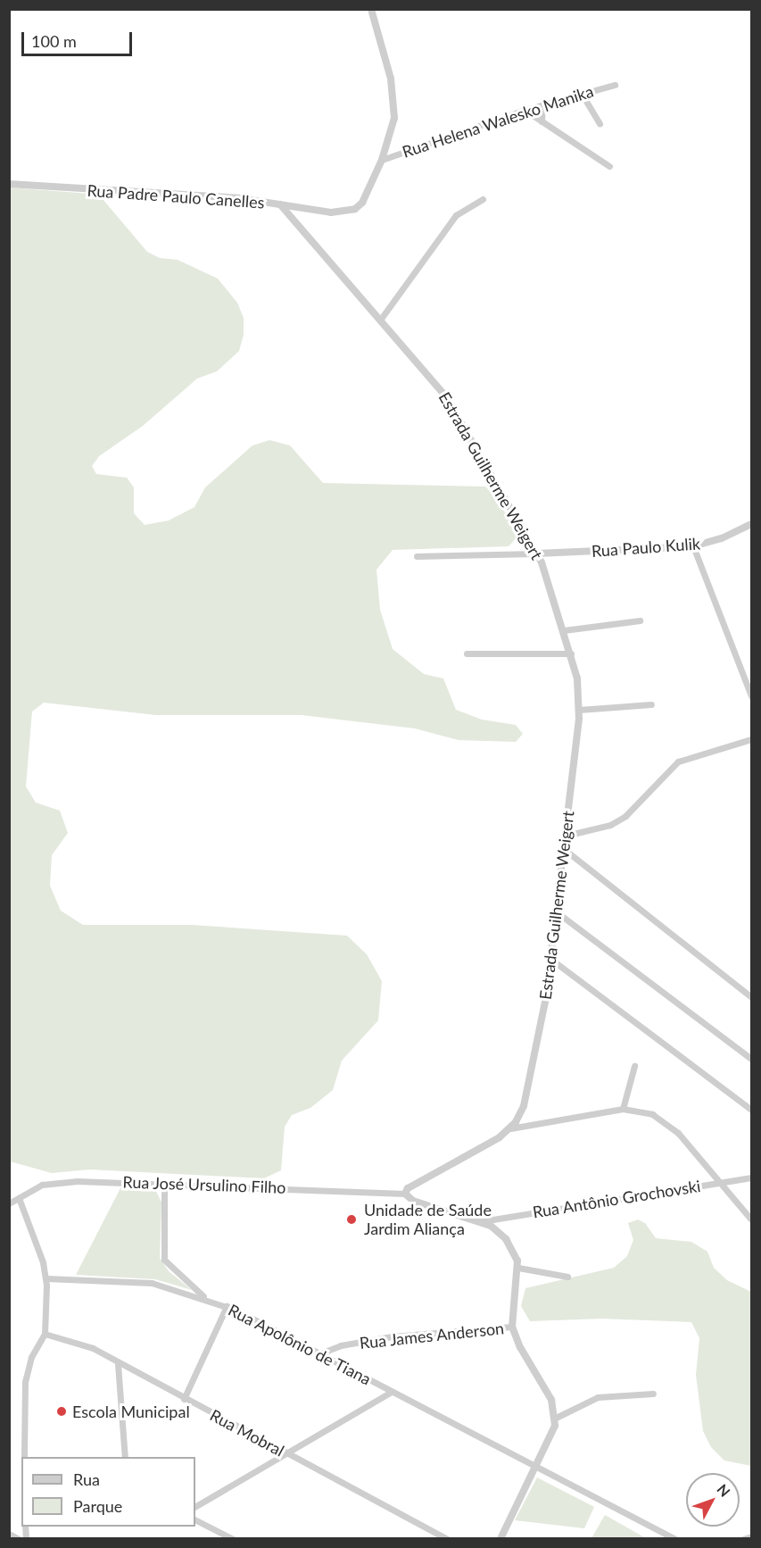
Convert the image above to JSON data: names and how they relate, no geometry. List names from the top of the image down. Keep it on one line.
{"streets":{"street":["Rua Helena Walesko Manika","Rua Padre Paulo Canelles","Estrada Guilherme Weigert","Rua Paulo Kulik","Rua José Ursulino Filho","Rua Antônio Grochovski","Rua James Anderson","Rua Apolônio de Tiana","Rua Mobral"]},"crossings":[["Rua Helena Walesko Manika","Rua Padre Paulo Canelles"],["Rua Padre Paulo Canelles","Estrada Guilherme Weigert"],["Estrada Guilherme Weigert","Rua Paulo Kulik"],["Estrada Guilherme Weigert","Rua José Ursulino Filho"],["Rua James Anderson","Rua Apolônio de Tiana"]],"places":["Unidade de Saúde Jardim Aliança","Escola Municipal"],"legend":["Rua","Parque"],"scale_bar":"100 m","north":"top right"}
